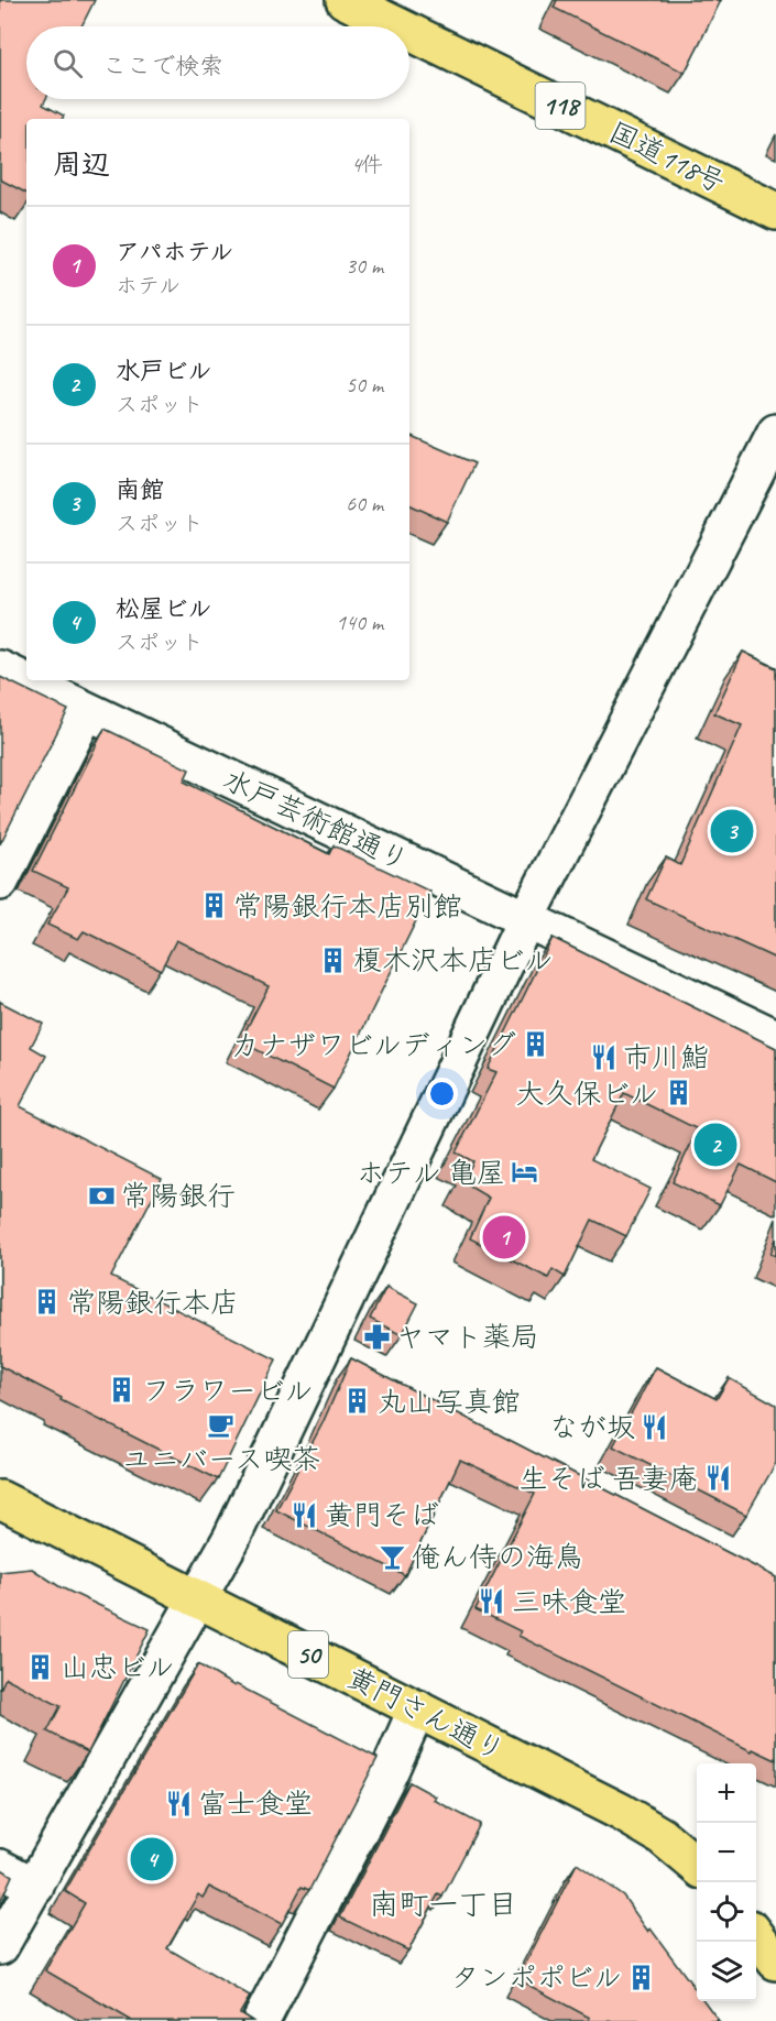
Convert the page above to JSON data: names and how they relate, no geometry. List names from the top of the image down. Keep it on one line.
{"streets":{"highway":["118","国道118号","50","黄門さん通り"],"street":["水戸芸術館通り"]},"districts":["南町一丁目"],"places":{"building":["常陽銀行本店別館","榎木沢本店ビル","カナザワビルディング","大久保ビル","常陽銀行本店","フラワービル","丸山写真館","山忠ビル","タンポポビル"],"restaurant":["市川鮨","なが坂","生そば 吾妻庵","黄門そば","三味食堂","富士食堂"],"hotel":["ホテル 亀屋"],"bank":["常陽銀行"],"pharmacy":["ヤマト薬局"],"cafe":["ユニバース喫茶"],"bar":["俺ん侍の海鳥"]},"page":{"search":"ここで検索","heading":["周辺","4件"],"list":[{"mark":"1","name":"アパホテル","note":"ホテル","value":"30 m"},{"mark":"2","name":"水戸ビル","note":"スポット","value":"50 m"},{"mark":"3","name":"南館","note":"スポット","value":"60 m"},{"mark":"4","name":"松屋ビル","note":"スポット","value":"140 m"}],"pins":["3","2","1","4"],"map_buttons":["+","−"]}}
